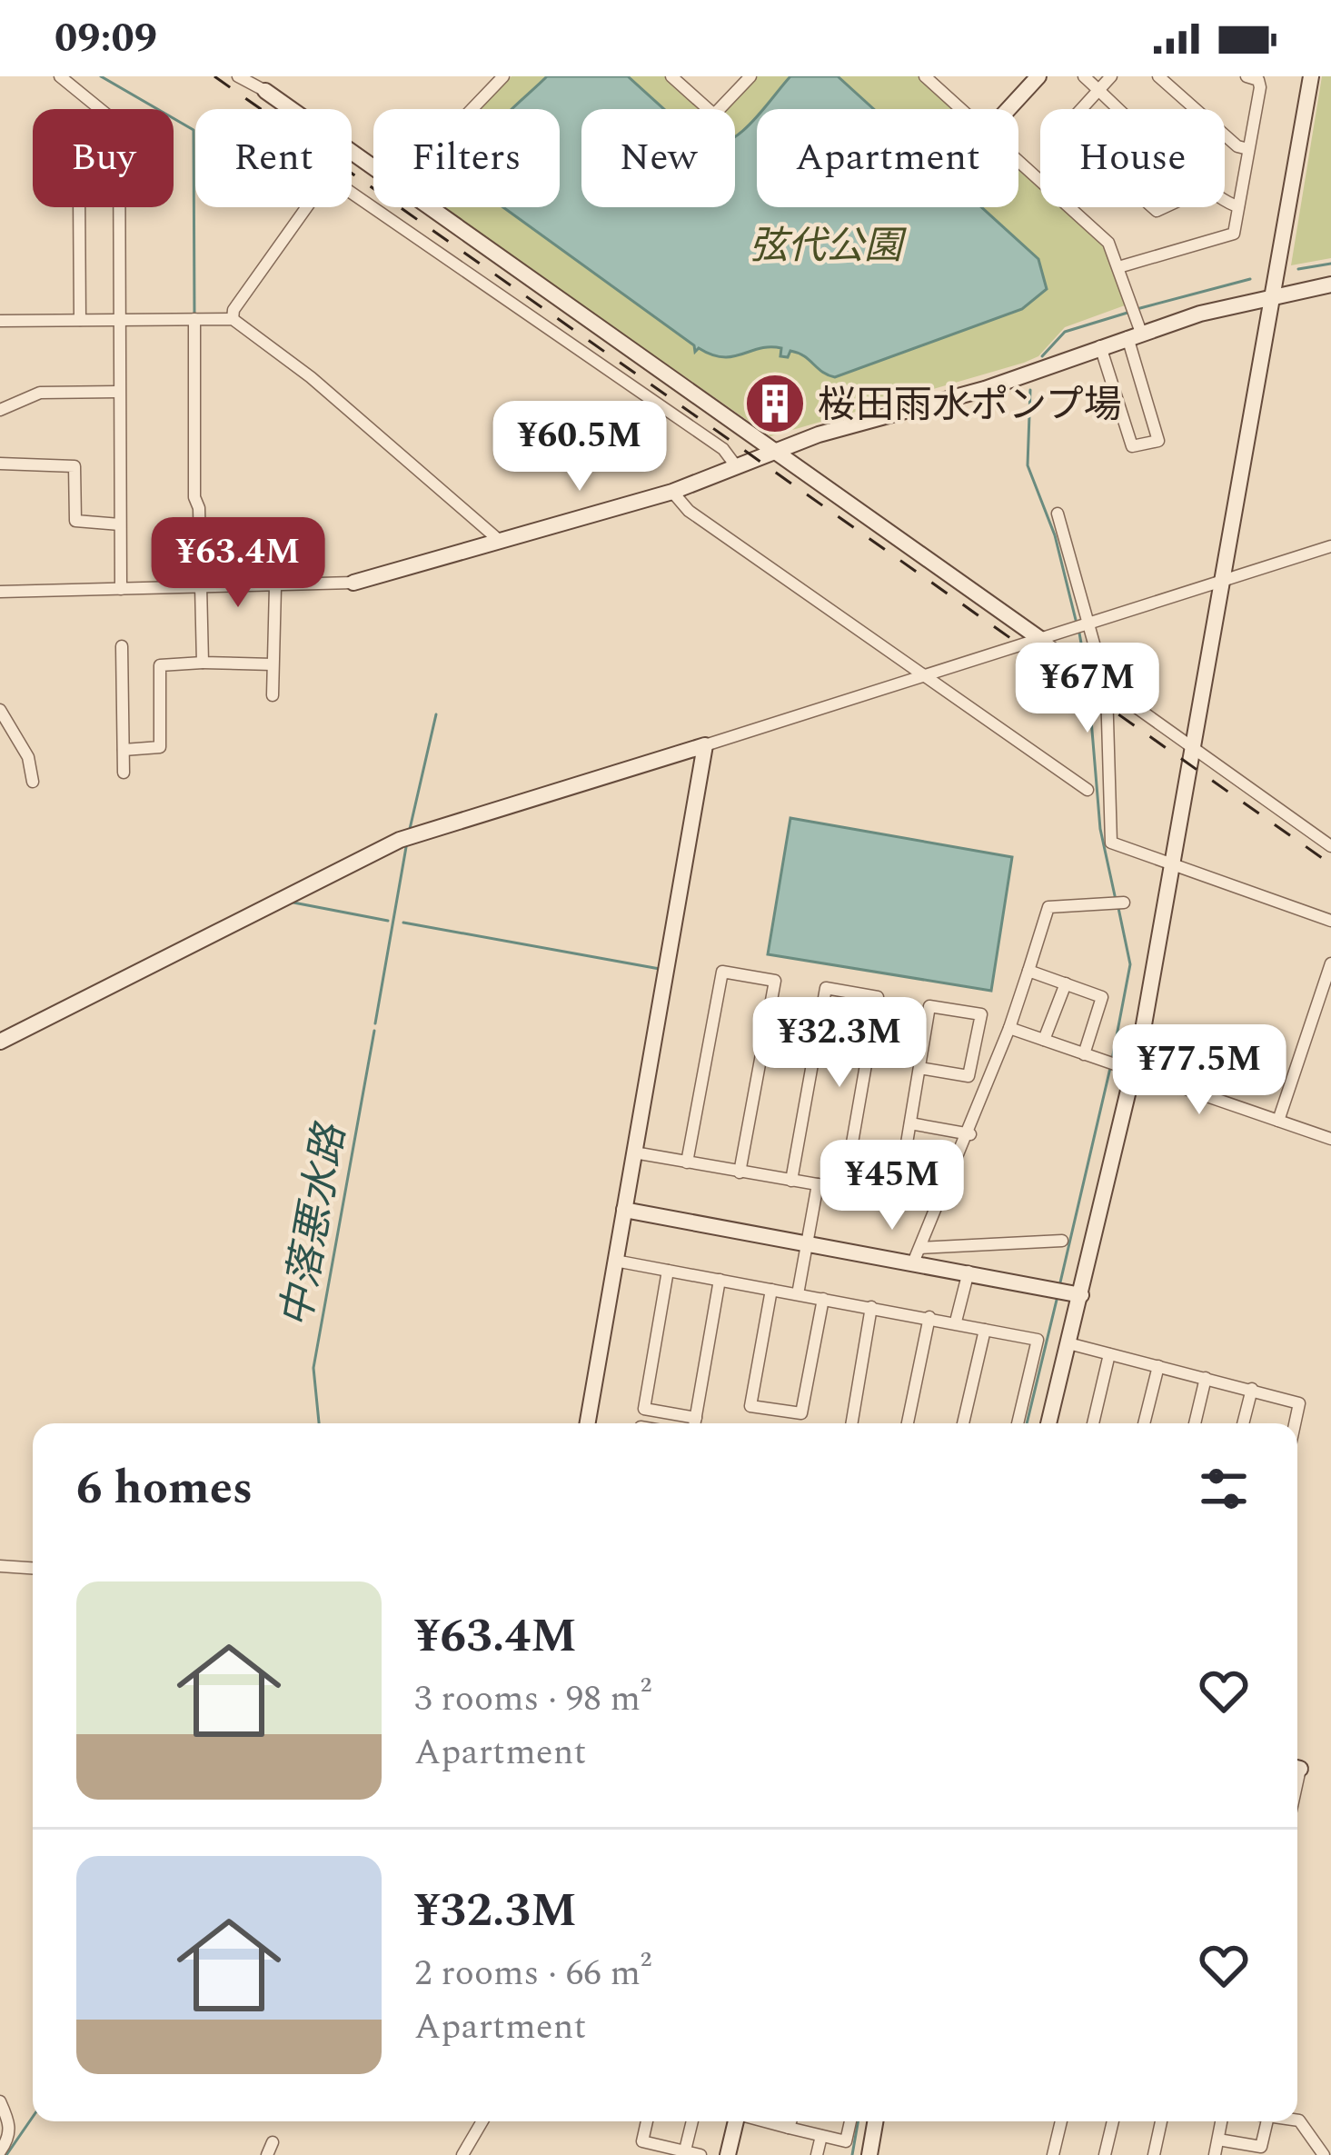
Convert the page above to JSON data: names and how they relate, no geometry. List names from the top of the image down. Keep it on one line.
{"water":["中落悪水路"],"parks":["弦代公園"],"places":{"building":["桜田雨水ポンプ場"]},"page":{"status":"09:09","chip":["Buy","Rent","Filters","New","Apartment","House"],"price":["¥60.5M","¥63.4M","¥67M","¥32.3M","¥77.5M","¥45M"],"heading":"6 homes","list":[{"name":"¥63.4M","note":"3 rooms · 98 m² · Apartment"},{"name":"¥32.3M","note":"2 rooms · 66 m² · Apartment"}]}}
